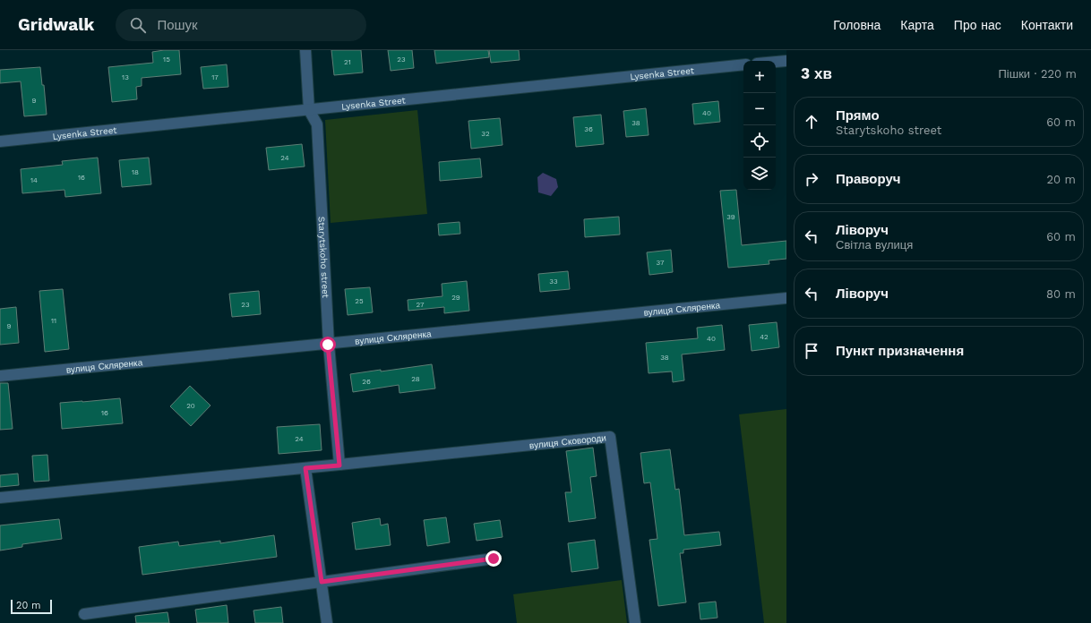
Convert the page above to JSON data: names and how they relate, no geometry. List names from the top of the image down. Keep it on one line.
{"streets":{"street":["Lysenka Street","Starytskoho street","вулиця Скляренка","вулиця Сковороди"]},"crossings":[["Lysenka Street","Starytskoho street"],["Starytskoho street","вулиця Скляренка"],["Starytskoho street","вулиця Сковороди"]],"house_numbers":["15","23","21","13","17","9","40","38","36","32","24","18","16","14","39","37","33","29","25","23","27","11","9","42","40","38","28","26","20","16","24"],"scale_bar":"20 m","page":{"header":"Gridwalk","search":"Пошук","nav":["Головна","Карта","Про нас","Контакти"],"heading":["3 хв","Пішки · 220 m"],"map_buttons":["+","−"],"list":[["Прямо","Starytskoho street","60 m"],["Праворуч","20 m"],["Ліворуч","Світла вулиця","60 m"],["Ліворуч","80 m"],"Пункт призначення"],"scale":"20 m"}}
